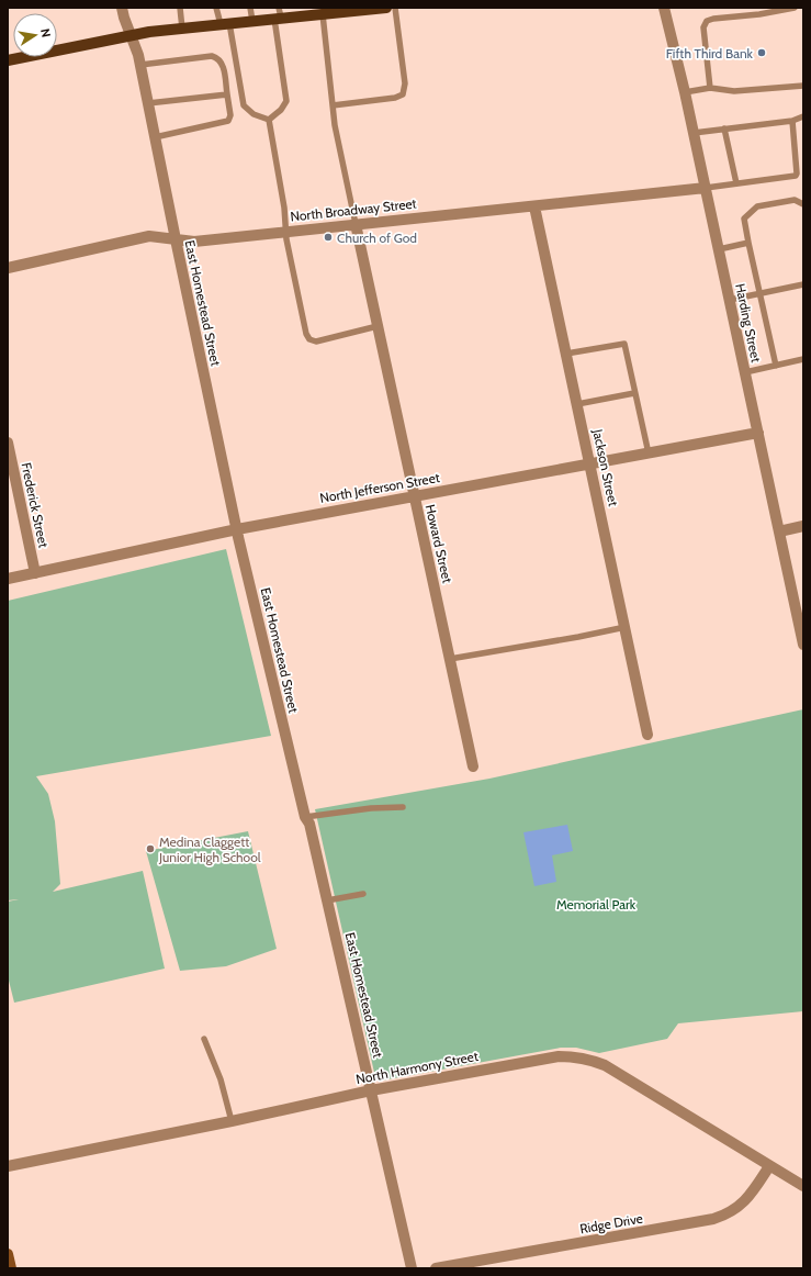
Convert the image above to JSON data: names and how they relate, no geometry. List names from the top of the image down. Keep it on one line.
{"streets":{"street":["North Broadway Street","East Homestead Street","Harding Street","Jackson Street","North Jefferson Street","Frederick Street","Howard Street","North Harmony Street","Ridge Drive"]},"crossings":[["North Broadway Street","East Homestead Street"],["North Broadway Street","Harding Street"],["North Broadway Street","Jackson Street"],["North Broadway Street","Howard Street"],["East Homestead Street","North Jefferson Street"],["East Homestead Street","North Harmony Street"],["Harding Street","North Jefferson Street"],["Jackson Street","North Jefferson Street"],["North Jefferson Street","Frederick Street"],["North Jefferson Street","Howard Street"],["North Harmony Street","Ridge Drive"]],"parks":["Memorial Park"],"places":["Fifth Third Bank","Church of God","Medina Claggett Junior High School"],"north":"right"}
